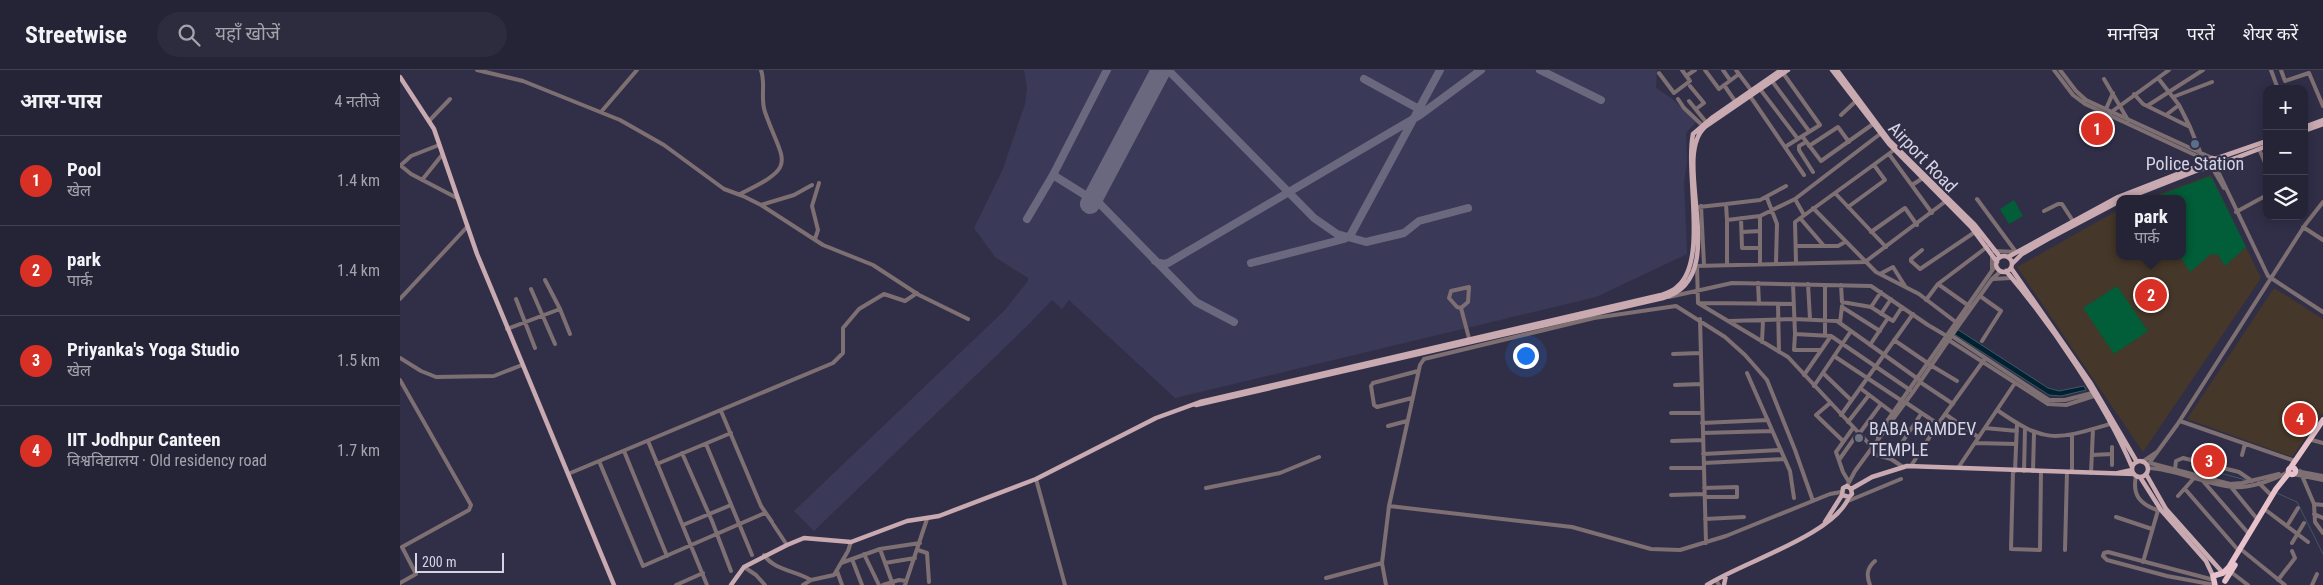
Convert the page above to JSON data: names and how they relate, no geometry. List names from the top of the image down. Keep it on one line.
{"streets":{"main road":["Airport Road"]},"places":["Police Station","BABA RAMDEV TEMPLE"],"scale_bar":"200 m","page":{"header":"Streetwise","search":"यहाँ खोजें","nav":["मानचित्र","परतें","शेयर करें"],"heading":["आस-पास","4 नतीजे"],"map_buttons":["+","−"],"pins":["1","2","4","3"],"list":[{"mark":"1","name":"Pool","note":"खेल","value":"1.4 km"},{"mark":"2","name":"park","note":"पार्क","value":"1.4 km"},{"mark":"3","name":"Priyanka's Yoga Studio","note":"खेल","value":"1.5 km"},{"mark":"4","name":"IIT Jodhpur Canteen","note":"विश्वविद्यालय · Old residency road","value":"1.7 km"}],"popup":["park","पार्क"],"scale":"200 m"}}
